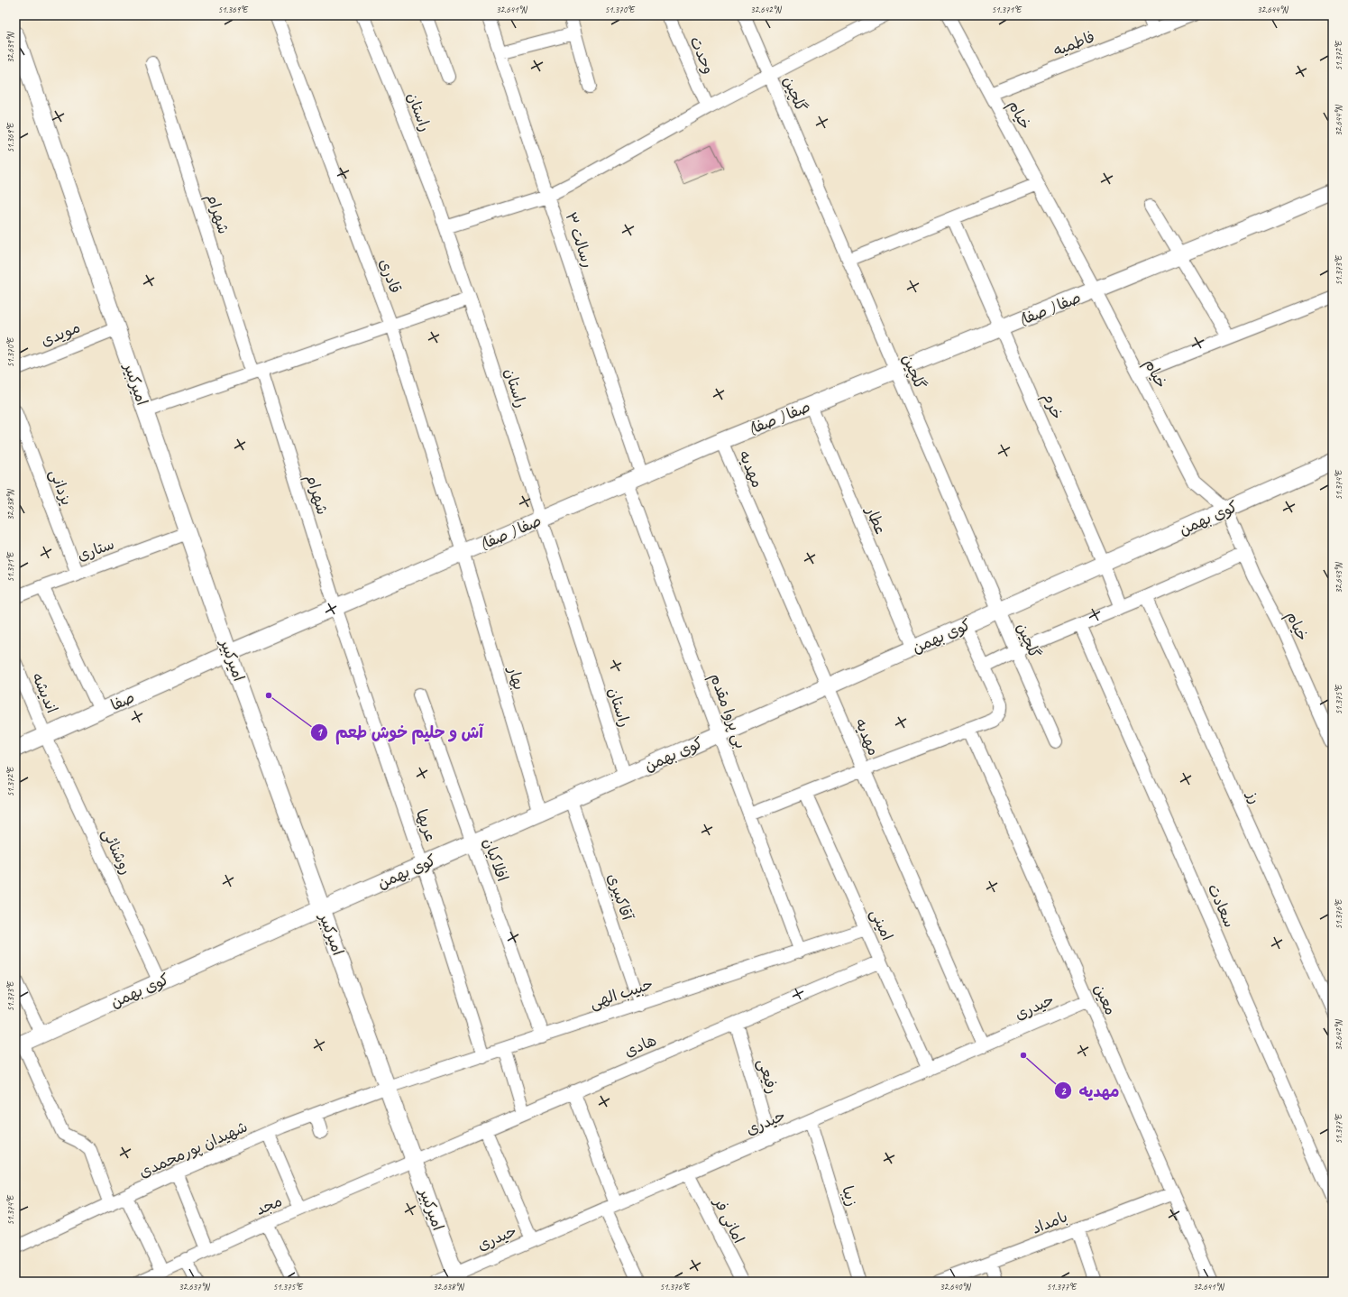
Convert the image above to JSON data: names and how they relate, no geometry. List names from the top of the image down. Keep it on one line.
{"streets":{"street":["فاطمیه","وحدت","گلچین","راستان","خیام","شهرام","رسالت ۳","قادری","صفا ( صفا)","مویدی","امیرکبیر","خرم","مهدیه","یزدانی","کوی بهمن","عطار","ستاری","بهار","اندیشه","صفا","بی پروا مقدم","رز","عربها","روشنائی","افلاکیان","آقاکبیری","سعادت","امینی","حبیب الهی","معین","حیدری","هادی","رفیعی","شهیدان پورمحمدی","زیبا","مجد","امانی فر","بامداد"]},"crossings":[["فاطمیه","خیام"],["گلچین","صفا ( صفا)"],["گلچین","کوی بهمن"],["راستان","صفا ( صفا)"],["راستان","کوی بهمن"],["خیام","صفا ( صفا)"],["خیام","کوی بهمن"],["شهرام","صفا ( صفا)"],["شهرام","عربها"],["رسالت ۳","صفا ( صفا)"],["قادری","صفا ( صفا)"],["قادری","بهار"],["صفا ( صفا)","امیرکبیر"],["صفا ( صفا)","خرم"],["صفا ( صفا)","مهدیه"],["صفا ( صفا)","عطار"],["صفا ( صفا)","بهار"],["صفا ( صفا)","صفا"],["صفا ( صفا)","بی پروا مقدم"],["صفا ( صفا)","عربها"],["مویدی","امیرکبیر"],["امیرکبیر","کوی بهمن"],["امیرکبیر","ستاری"],["امیرکبیر","صفا"],["امیرکبیر","حبیب الهی"],["امیرکبیر","حیدری"],["امیرکبیر","هادی"],["امیرکبیر","شهیدان پورمحمدی"],["امیرکبیر","مجد"],["خرم","کوی بهمن"],["مهدیه","کوی بهمن"],["مهدیه","حیدری"],["یزدانی","ستاری"],["کوی بهمن","عطار"],["کوی بهمن","بهار"],["کوی بهمن","بی پروا مقدم"],["کوی بهمن","عربها"],["کوی بهمن","روشنائی"],["کوی بهمن","افلاکیان"],["کوی بهمن","آقاکبیری"],["اندیشه","صفا"],["اندیشه","روشنائی"],["صفا","روشنائی"],["بی پروا مقدم","حبیب الهی"],["عربها","حبیب الهی"],["افلاکیان","حبیب الهی"],["آقاکبیری","حبیب الهی"],["امینی","حبیب الهی"],["امینی","حیدری"],["امینی","هادی"],["حبیب الهی","شهیدان پورمحمدی"],["معین","حیدری"],["معین","بامداد"],["حیدری","رفیعی"],["حیدری","زیبا"],["حیدری","امانی فر"],["هادی","رفیعی"],["هادی","مجد"]],"places":["آش و حلیم خوش طعم","مهدیه"],"coordinates":["51.369°E","32.641°N","51.370°E","32.642°N","51.371°E","32.644°N","32.639°N","51.372°E","51.373°E","51.374°E","32.638°N","32.643°N","51.375°E","51.376°E","51.377°E","32.637°N","32.640°N"]}
